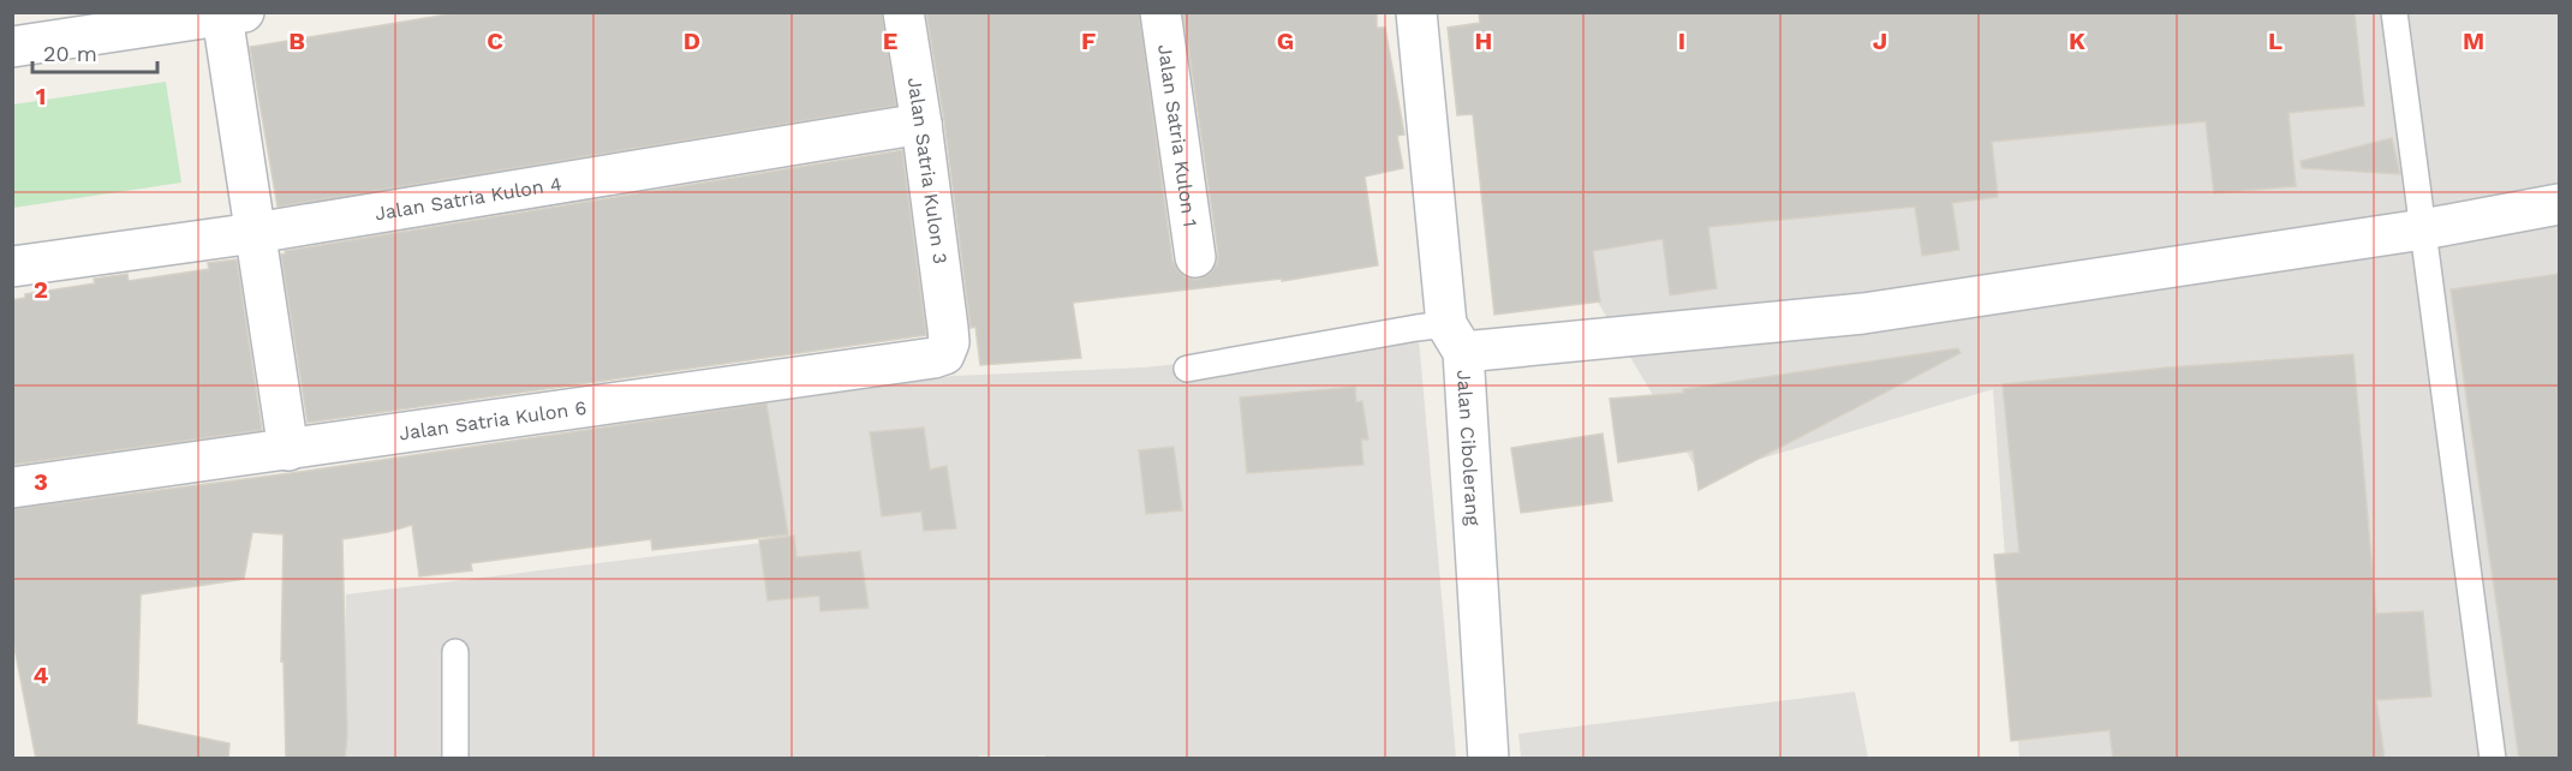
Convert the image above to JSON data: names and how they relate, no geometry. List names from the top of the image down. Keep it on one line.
{"streets":{"street":["Jalan Satria Kulon 1","Jalan Satria Kulon 3","Jalan Satria Kulon 4","Jalan Satria Kulon 6","Jalan Cibolerang"]},"crossings":[["Jalan Satria Kulon 3","Jalan Satria Kulon 4"],["Jalan Satria Kulon 3","Jalan Satria Kulon 6"]],"scale_bar":"20 m","grid":{"columns":["B","C","D","E","F","G","H","I","J","K","L","M"],"rows":["1","2","3","4"]}}
